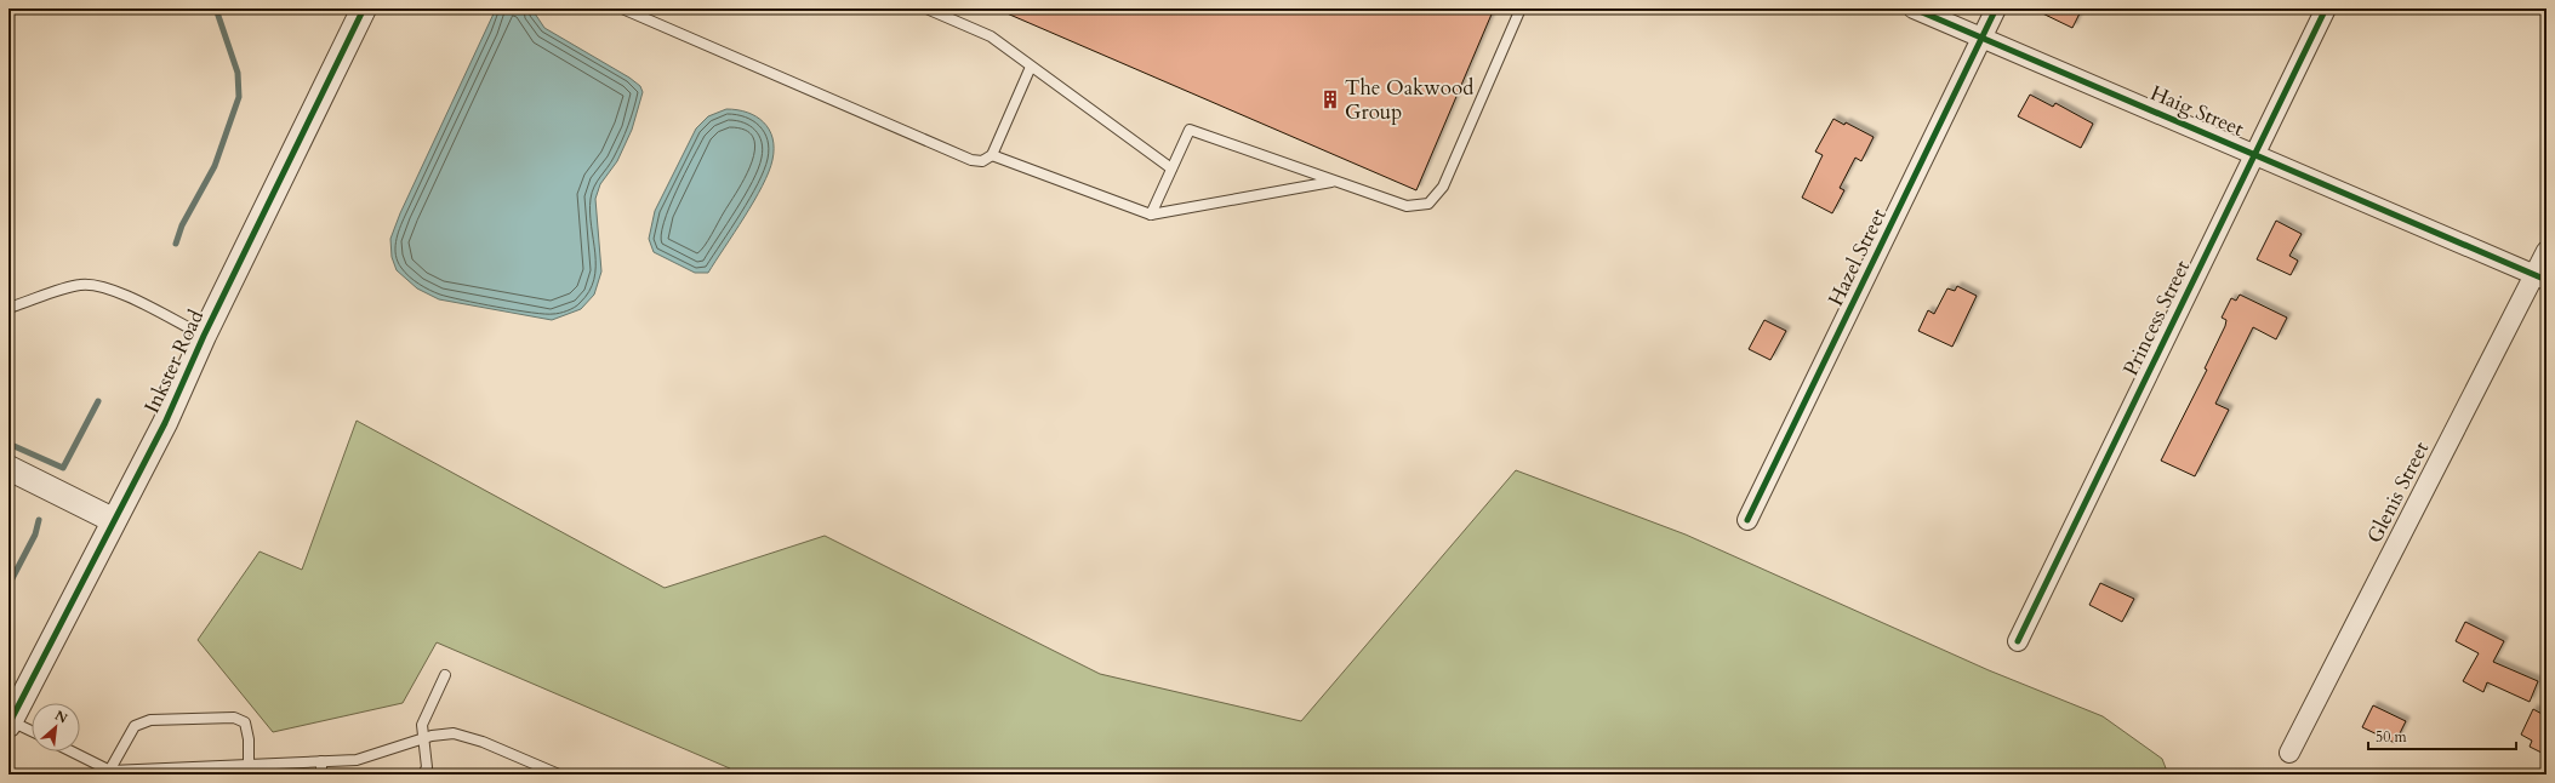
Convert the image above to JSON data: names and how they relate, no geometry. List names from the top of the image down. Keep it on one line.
{"streets":{"street":["Haig Street","Hazel Street","Princess Street","Inkster Road","Glenis Street"]},"crossings":[["Haig Street","Hazel Street"],["Haig Street","Princess Street"],["Haig Street","Glenis Street"]],"places":{"building":["The Oakwood Group"]},"scale_bar":"50 m","north":"top right"}
